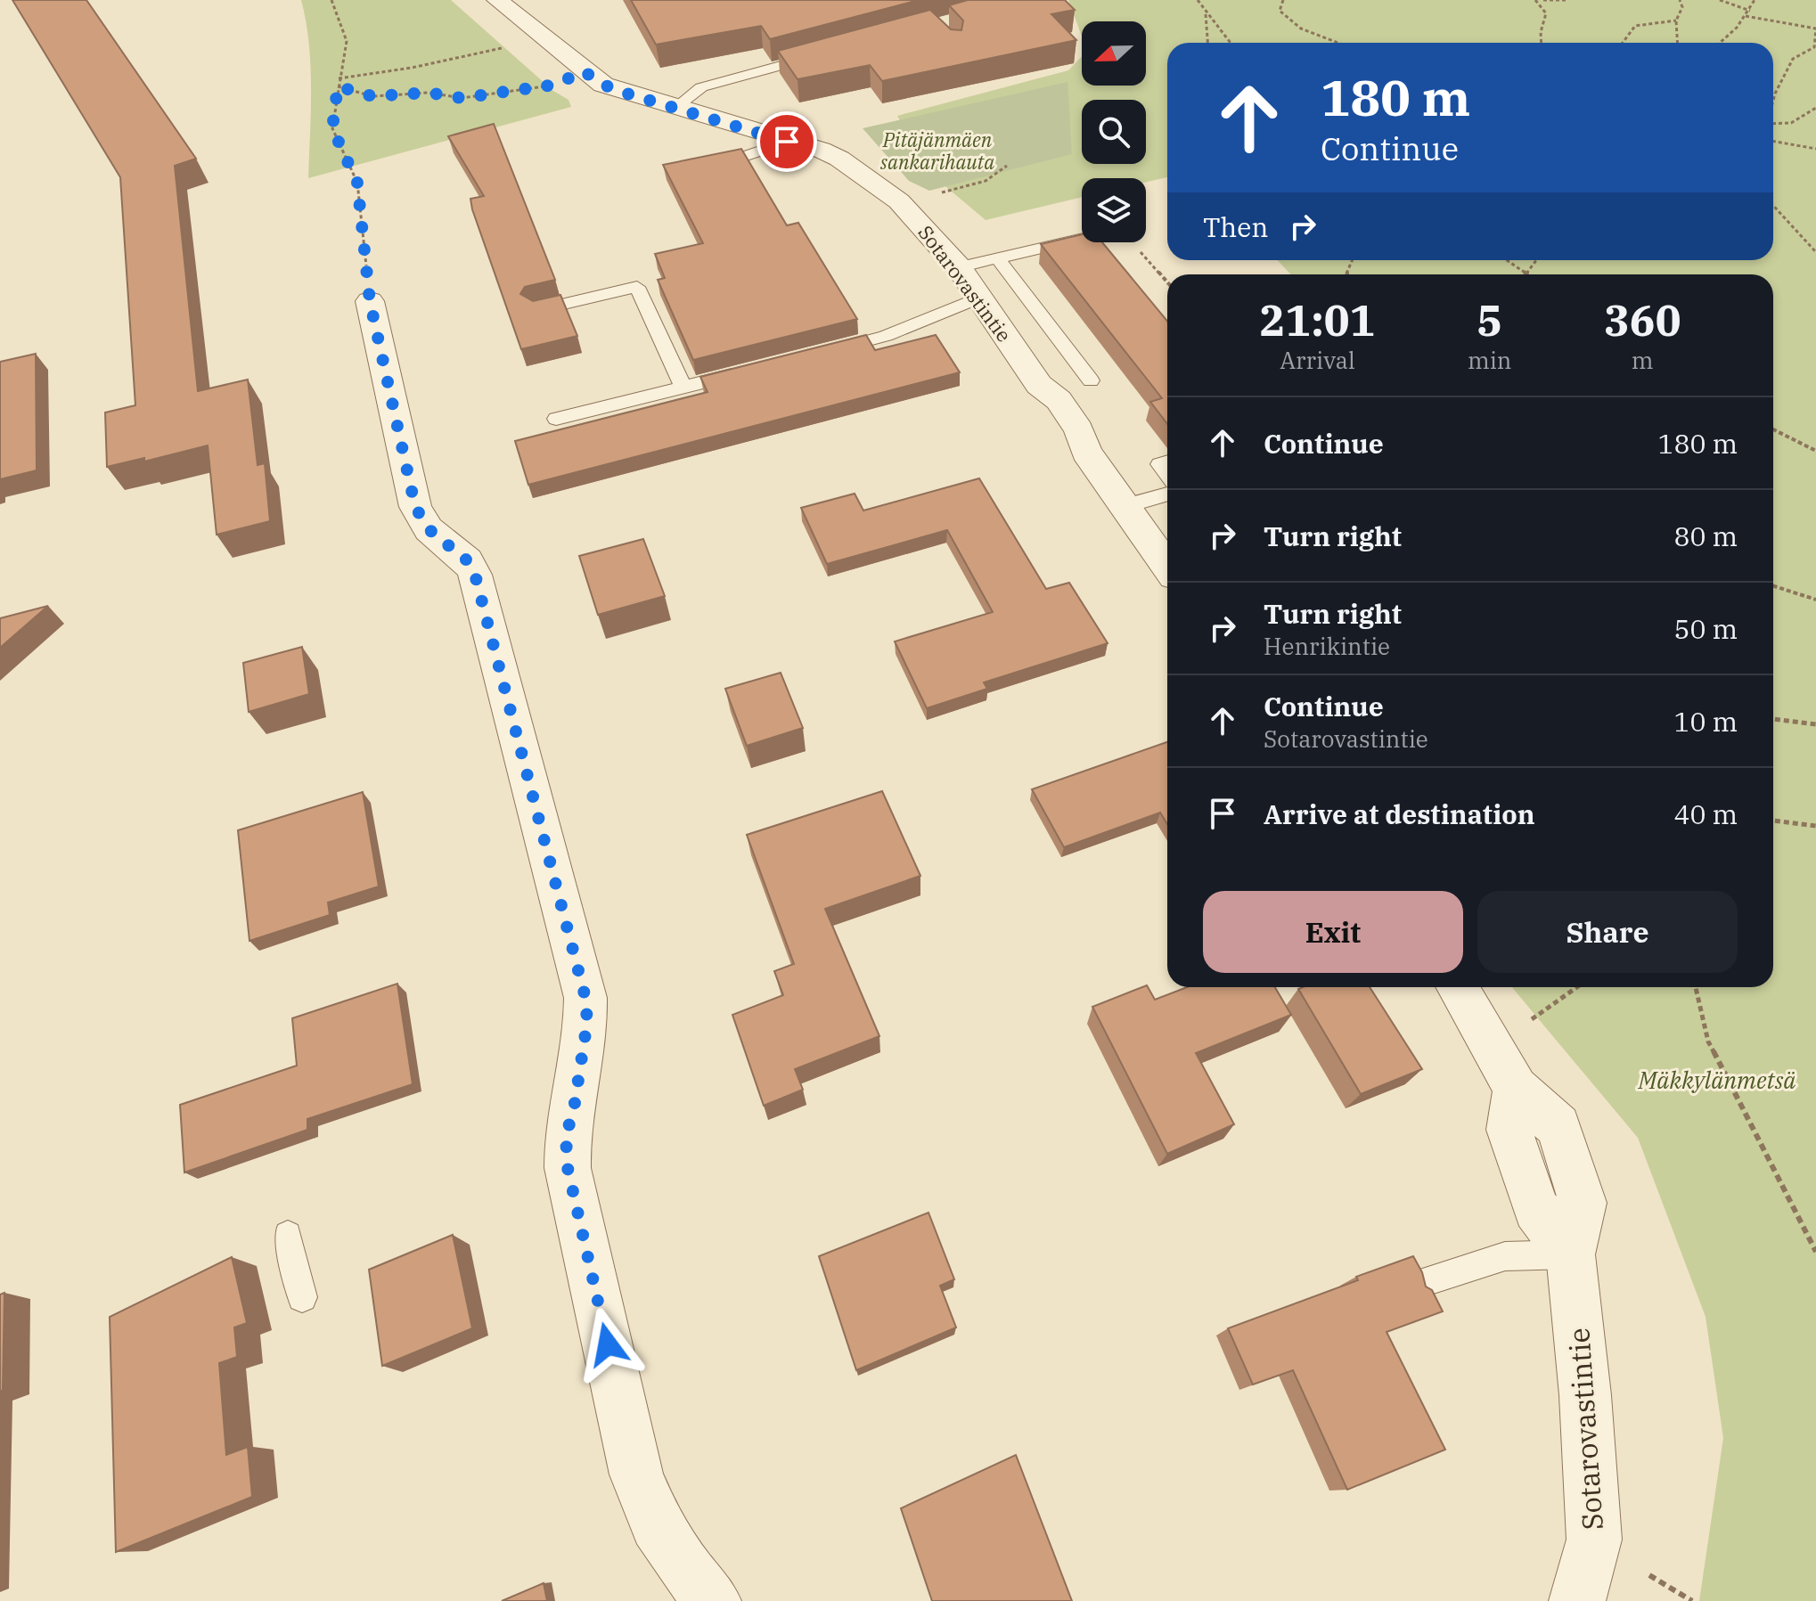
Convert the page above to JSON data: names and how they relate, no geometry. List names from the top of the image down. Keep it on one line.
{"streets":{"street":["Sotarovastintie"]},"parks":["Pitäjänmäen sankarihauta","Mäkkylänmetsä"],"north":"left","page":{"turn":["180 m","Continue"],"then":"Then","eta":["21:01","Arrival","5","min","360","m"],"list":[{"name":"Continue","value":"180 m"},{"name":"Turn right","value":"80 m"},{"name":"Turn right","note":"Henrikintie","value":"50 m"},{"name":"Continue","note":"Sotarovastintie","value":"10 m"},{"name":"Arrive at destination","value":"40 m"}],"buttons":["Exit","Share"]}}
